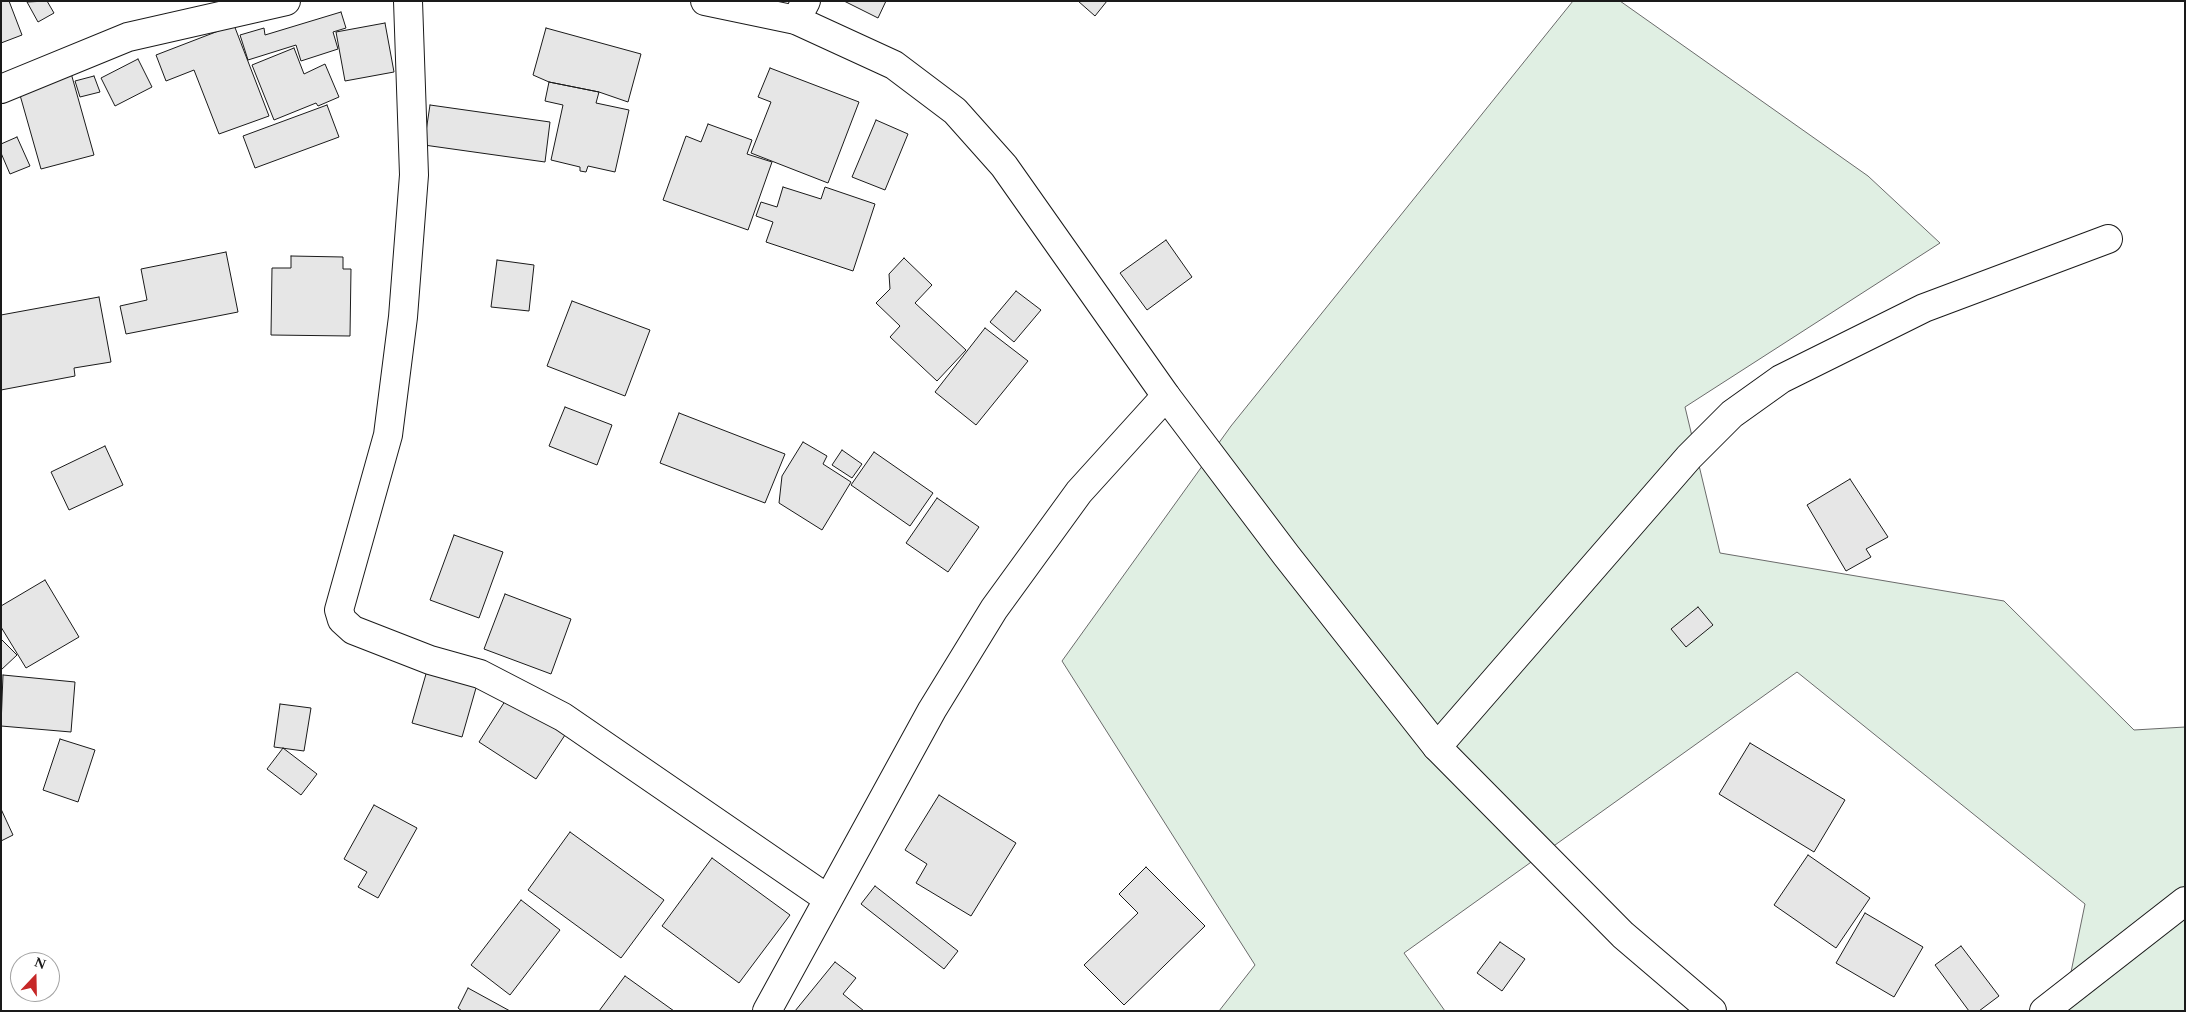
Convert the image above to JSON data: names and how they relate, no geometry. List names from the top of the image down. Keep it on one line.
{"north":"top"}
